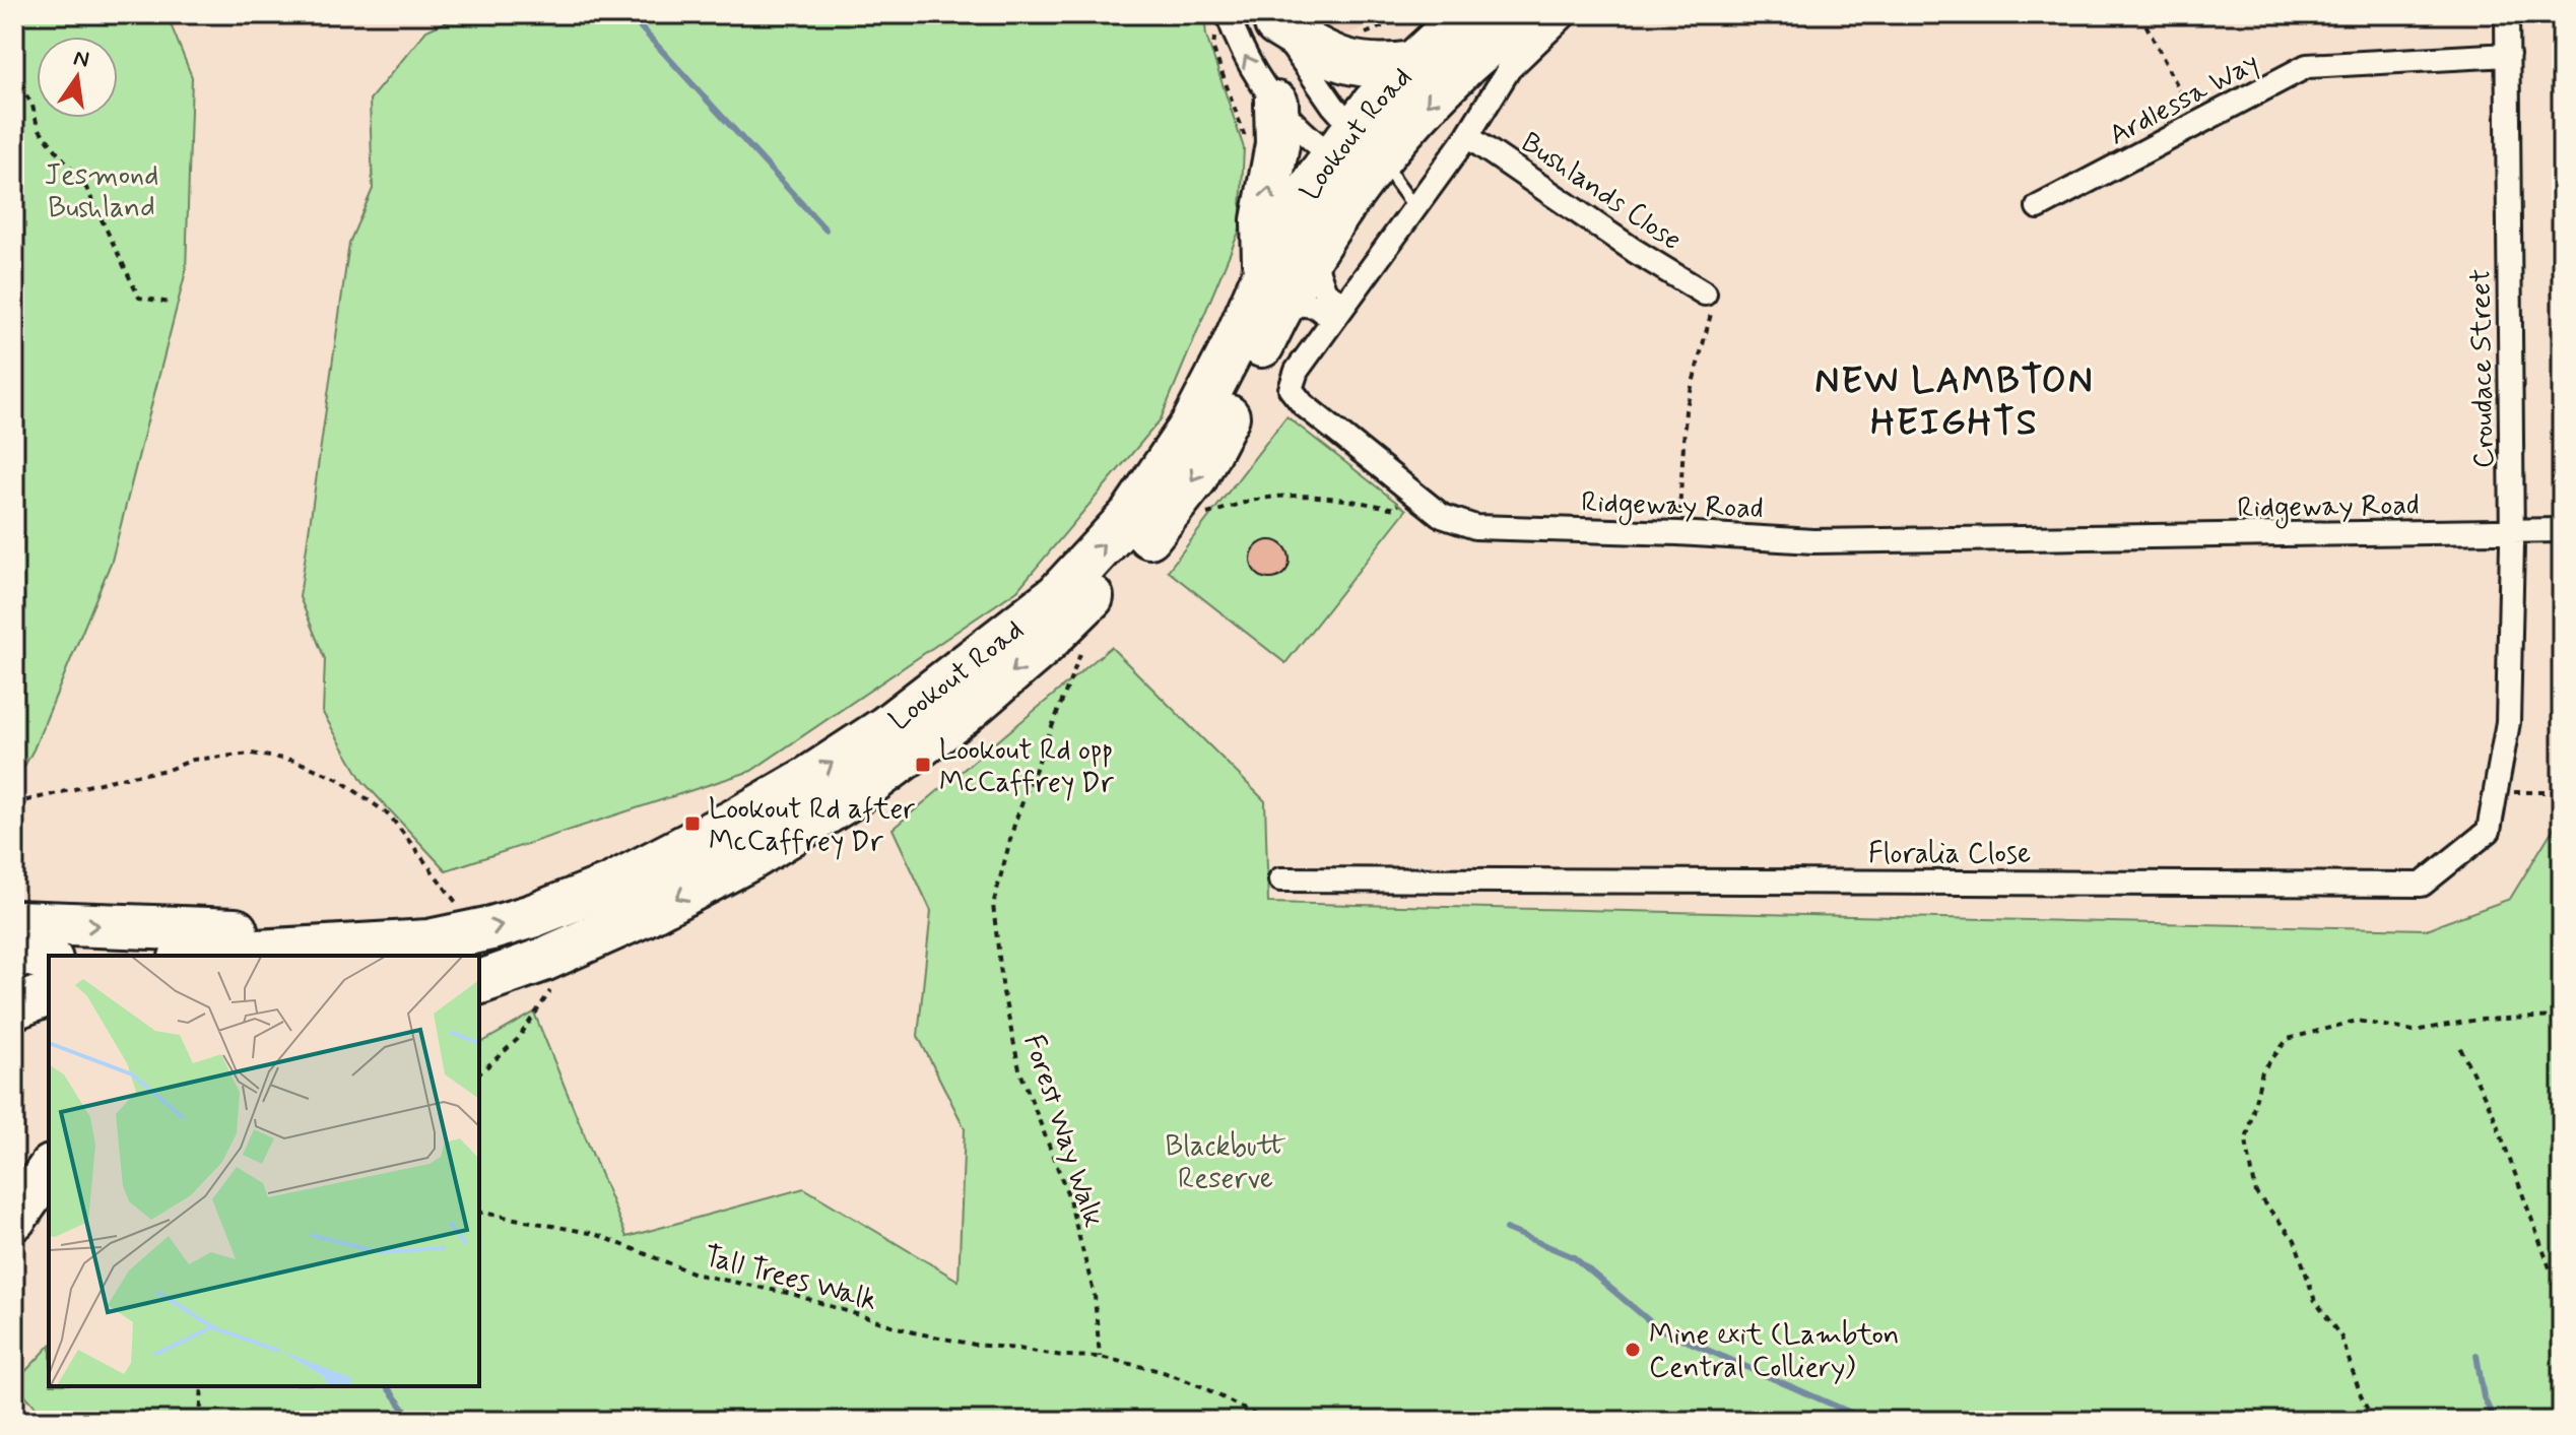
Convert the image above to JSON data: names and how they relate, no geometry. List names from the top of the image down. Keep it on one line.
{"streets":{"highway":["Lookout Road"],"street":["Ardlessa Way","Bushlands Close","Croudace Street","Ridgeway Road","Floralia Close"],"path":["Forest Way Walk","Tall Trees Walk"]},"crossings":[["Ardlessa Way","Croudace Street"],["Lookout Road","Ridgeway Road"],["Bushlands Close","Ridgeway Road"],["Croudace Street","Ridgeway Road"],["Croudace Street","Floralia Close"],["Forest Way Walk","Tall Trees Walk"]],"districts":["NEW LAMBTON HEIGHTS"],"parks":["Jesmond Bushland","Blackbutt Reserve"],"places":{"transit":["Lookout Rd opp McCaffrey Dr","Lookout Rd after McCaffrey Dr"],"other":["Mine exit (Lambton Central Colliery)"]},"north":"top"}
